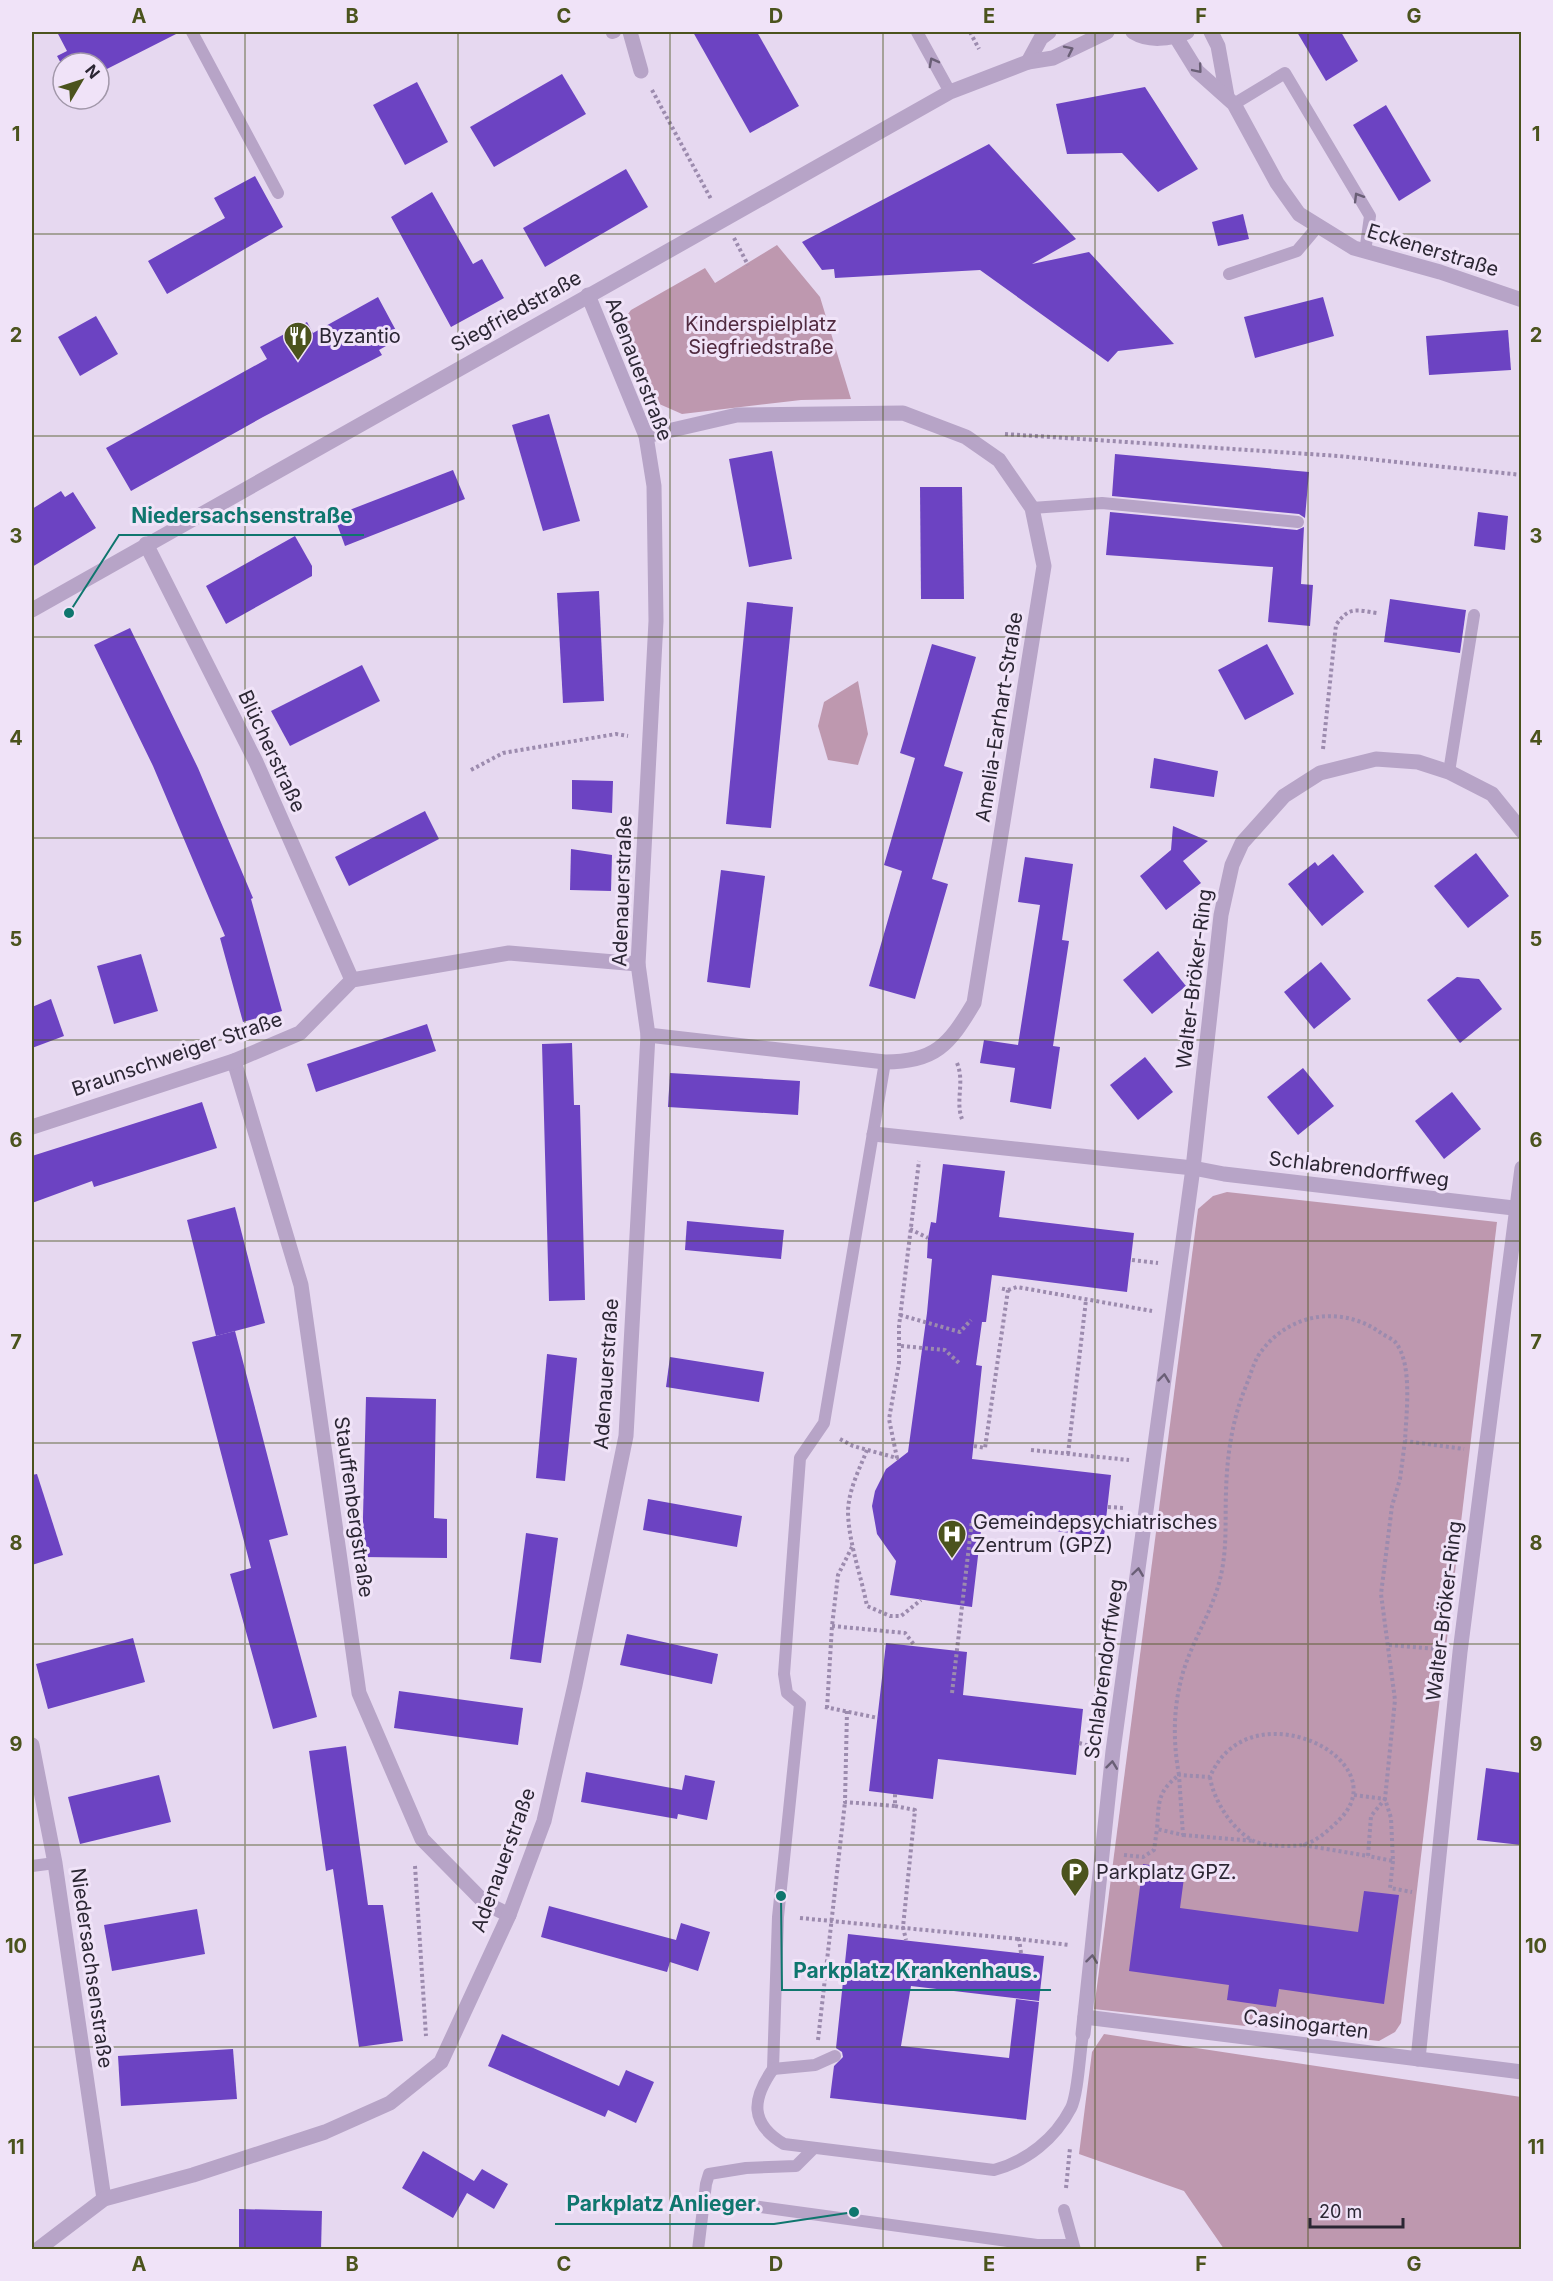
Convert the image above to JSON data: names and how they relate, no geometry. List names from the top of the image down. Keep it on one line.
{"streets":{"street":["Eckenerstraße","Siegfriedstraße","Adenauerstraße","Amelia-Earhart-Straße","Blücherstraße","Walter-Bröker-Ring","Braunschweiger Straße","Schlabrendorffweg","Stauffenbergstraße","Niedersachsenstraße","Casinogarten"]},"crossings":[["Siegfriedstraße","Adenauerstraße"],["Siegfriedstraße","Blücherstraße"],["Adenauerstraße","Amelia-Earhart-Straße"],["Adenauerstraße","Stauffenbergstraße"],["Adenauerstraße","Niedersachsenstraße"],["Blücherstraße","Braunschweiger Straße"],["Walter-Bröker-Ring","Schlabrendorffweg"],["Walter-Bröker-Ring","Casinogarten"],["Braunschweiger Straße","Stauffenbergstraße"],["Schlabrendorffweg","Casinogarten"]],"one_way":["Schlabrendorffweg"],"parks":["Kinderspielplatz Siegfriedstraße"],"places":{"restaurant":["Byzantio"],"other":["Niedersachsenstraße","Parkplatz Krankenhaus.","Parkplatz Anlieger."],"hospital":["Gemeindepsychiatrisches Zentrum (GPZ)"],"parking":["Parkplatz GPZ."]},"scale_bar":"20 m","north":"top right","grid":{"columns":["A","B","C","D","E","F","G"],"rows":["1","2","3","4","5","6","7","8","9","10","11"]}}
